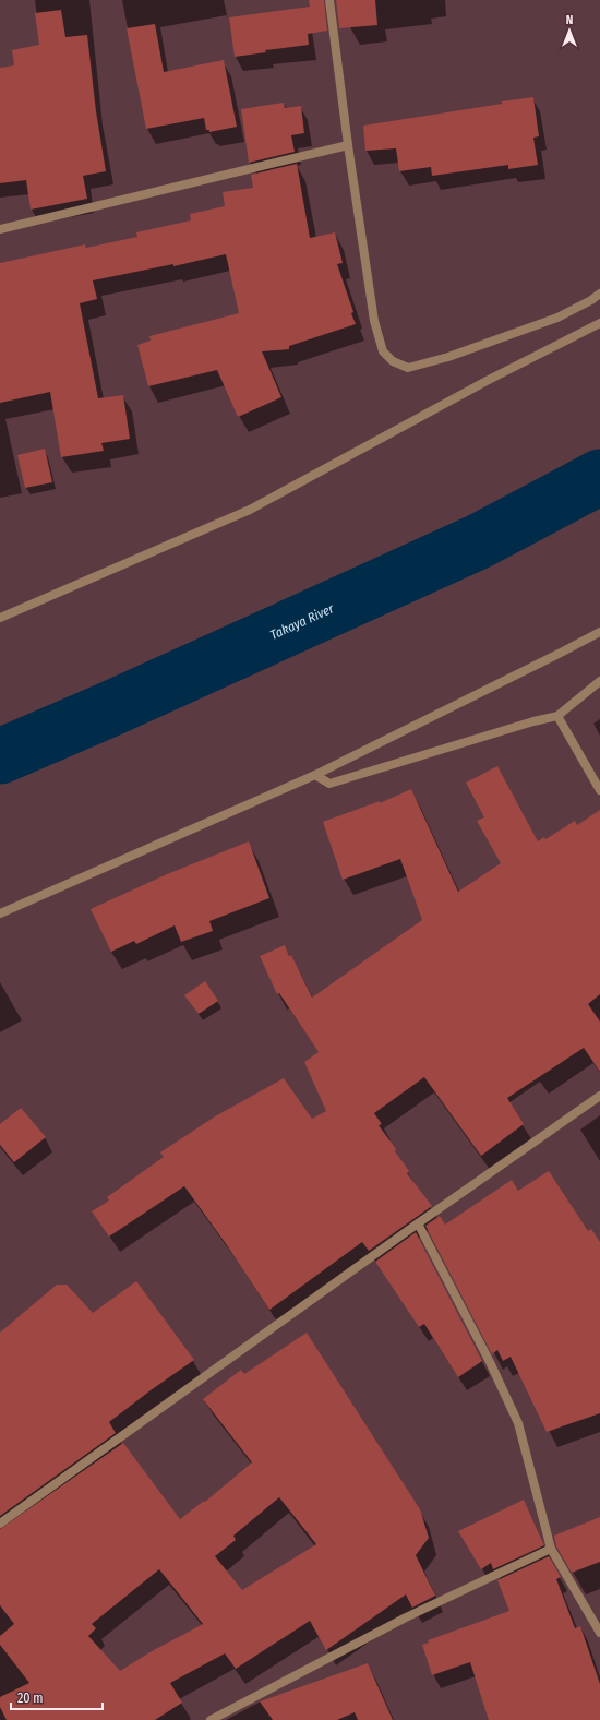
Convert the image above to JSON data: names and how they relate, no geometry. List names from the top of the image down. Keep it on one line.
{"water":["Takaya River"],"scale_bar":"20 m","north":"top"}
